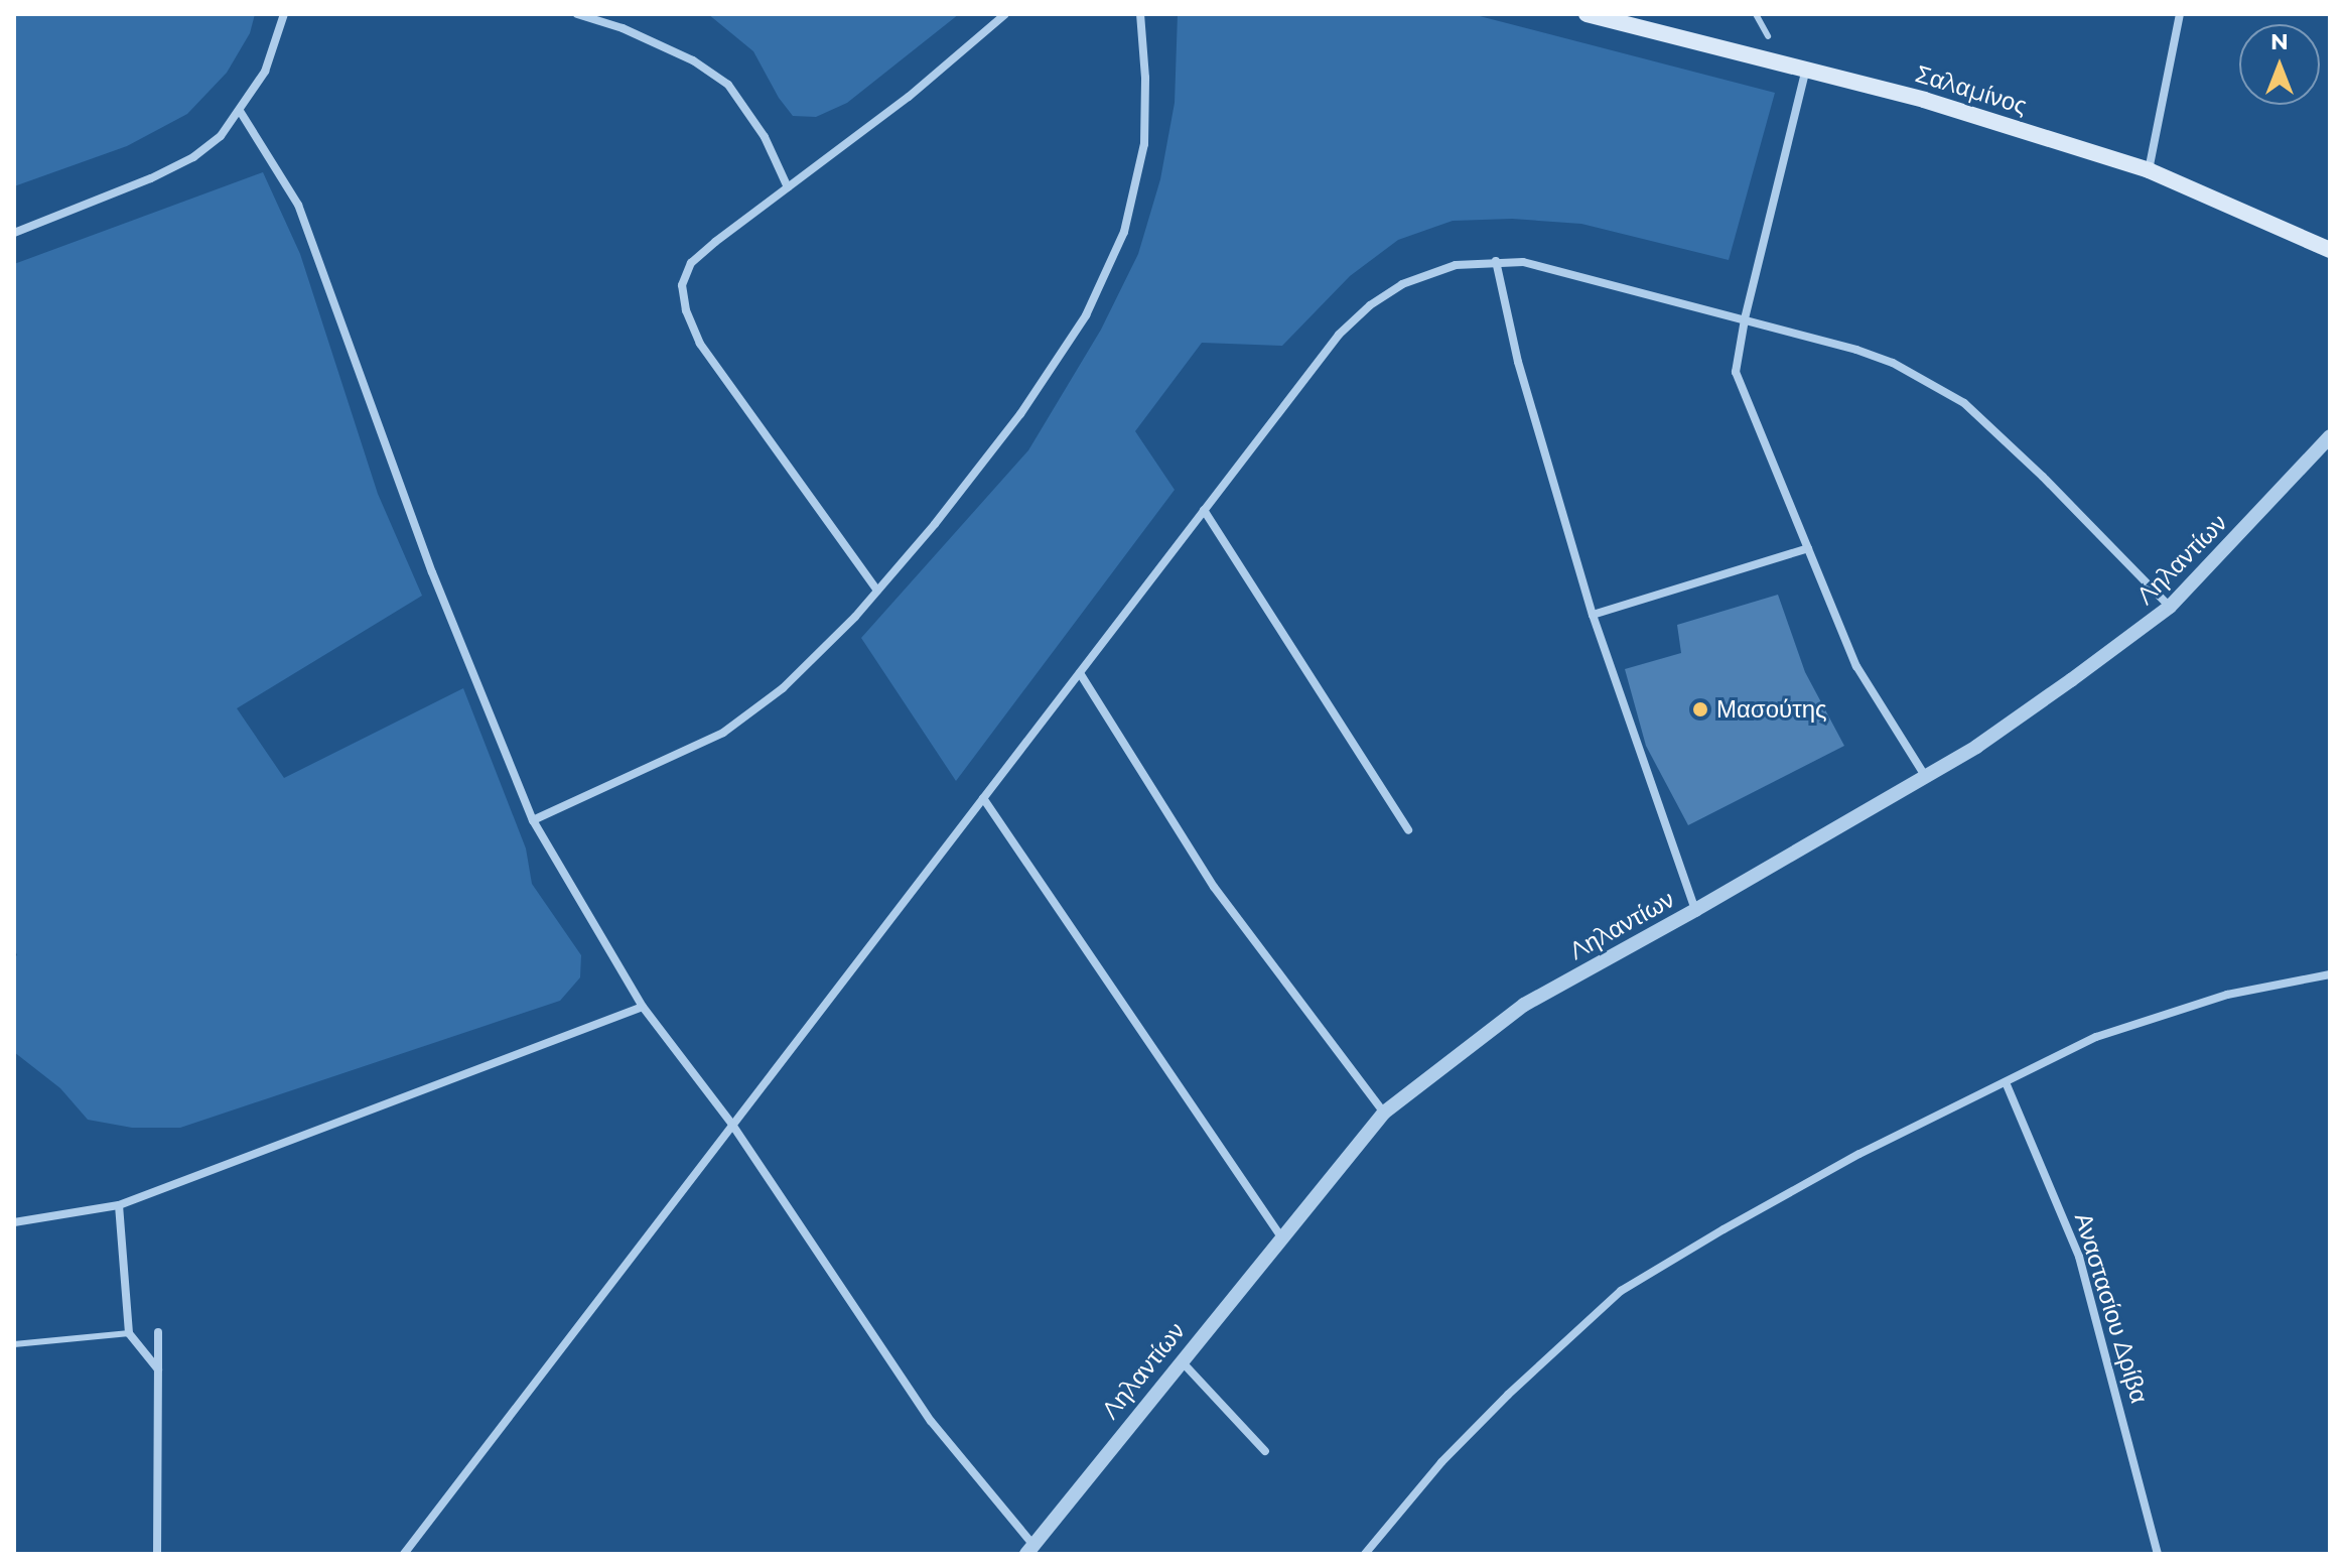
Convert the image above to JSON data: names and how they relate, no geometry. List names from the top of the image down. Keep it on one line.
{"streets":{"main road":["Σαλαμίνος"],"street":["Ληλαντίων","Αναστασίου Δρίβα"]},"places":["Μασούτης"],"north":"top"}
